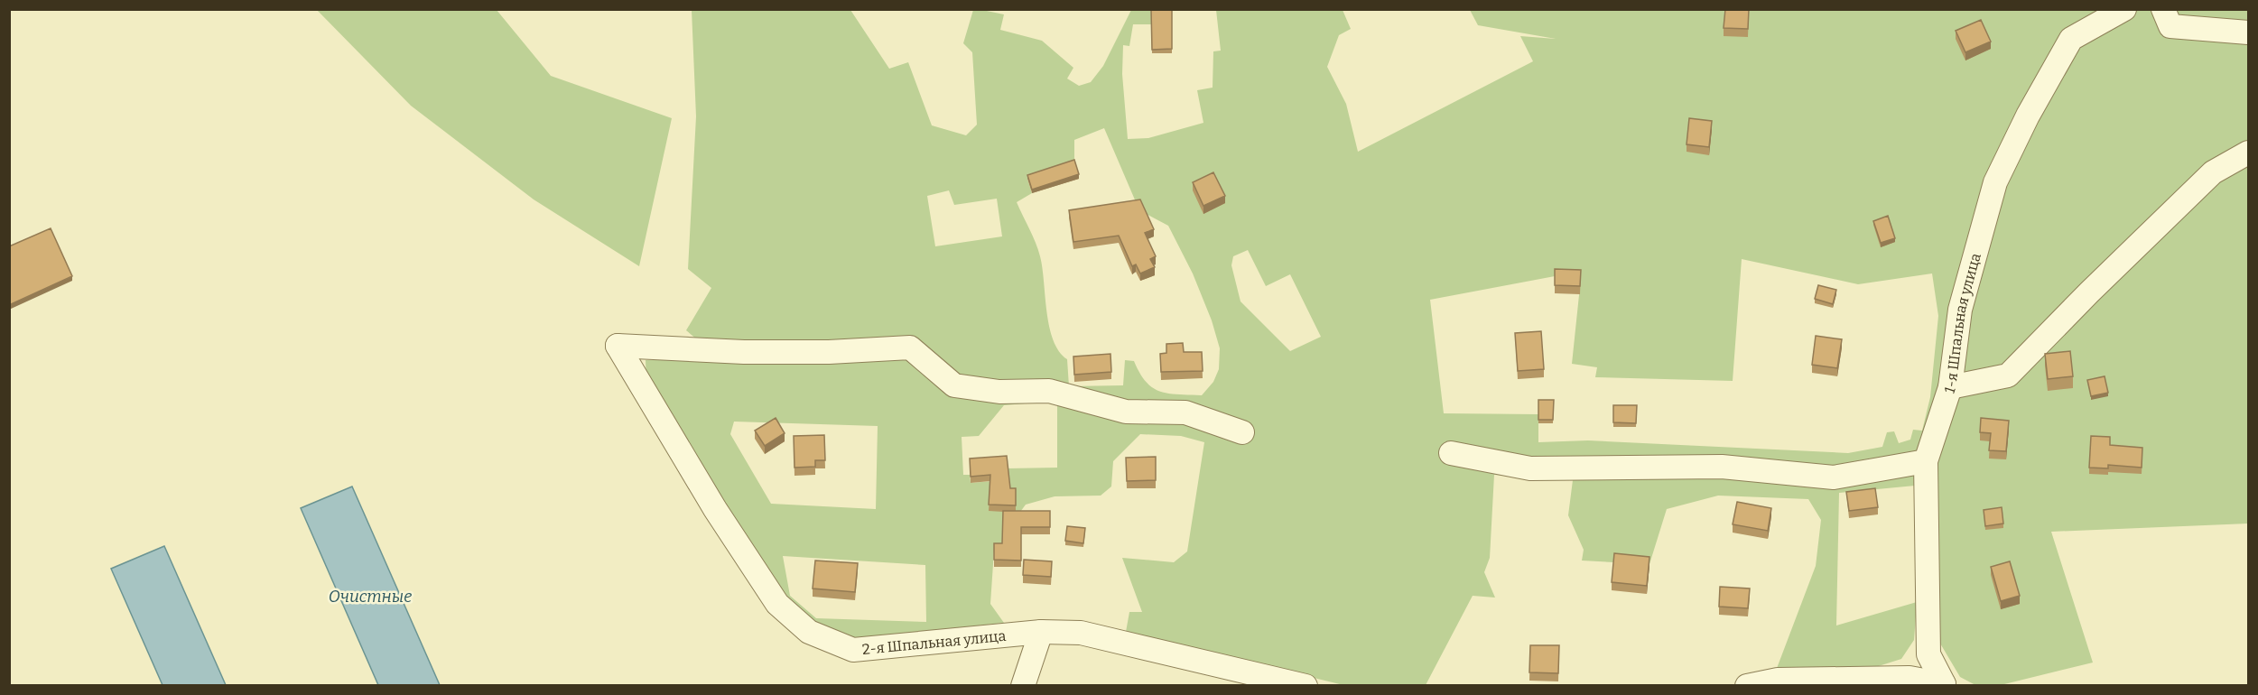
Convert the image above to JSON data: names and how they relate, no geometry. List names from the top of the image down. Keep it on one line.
{"streets":{"street":["1-я Шпальная улица","2-я Шпальная улица"]},"water":["Очистные"]}
